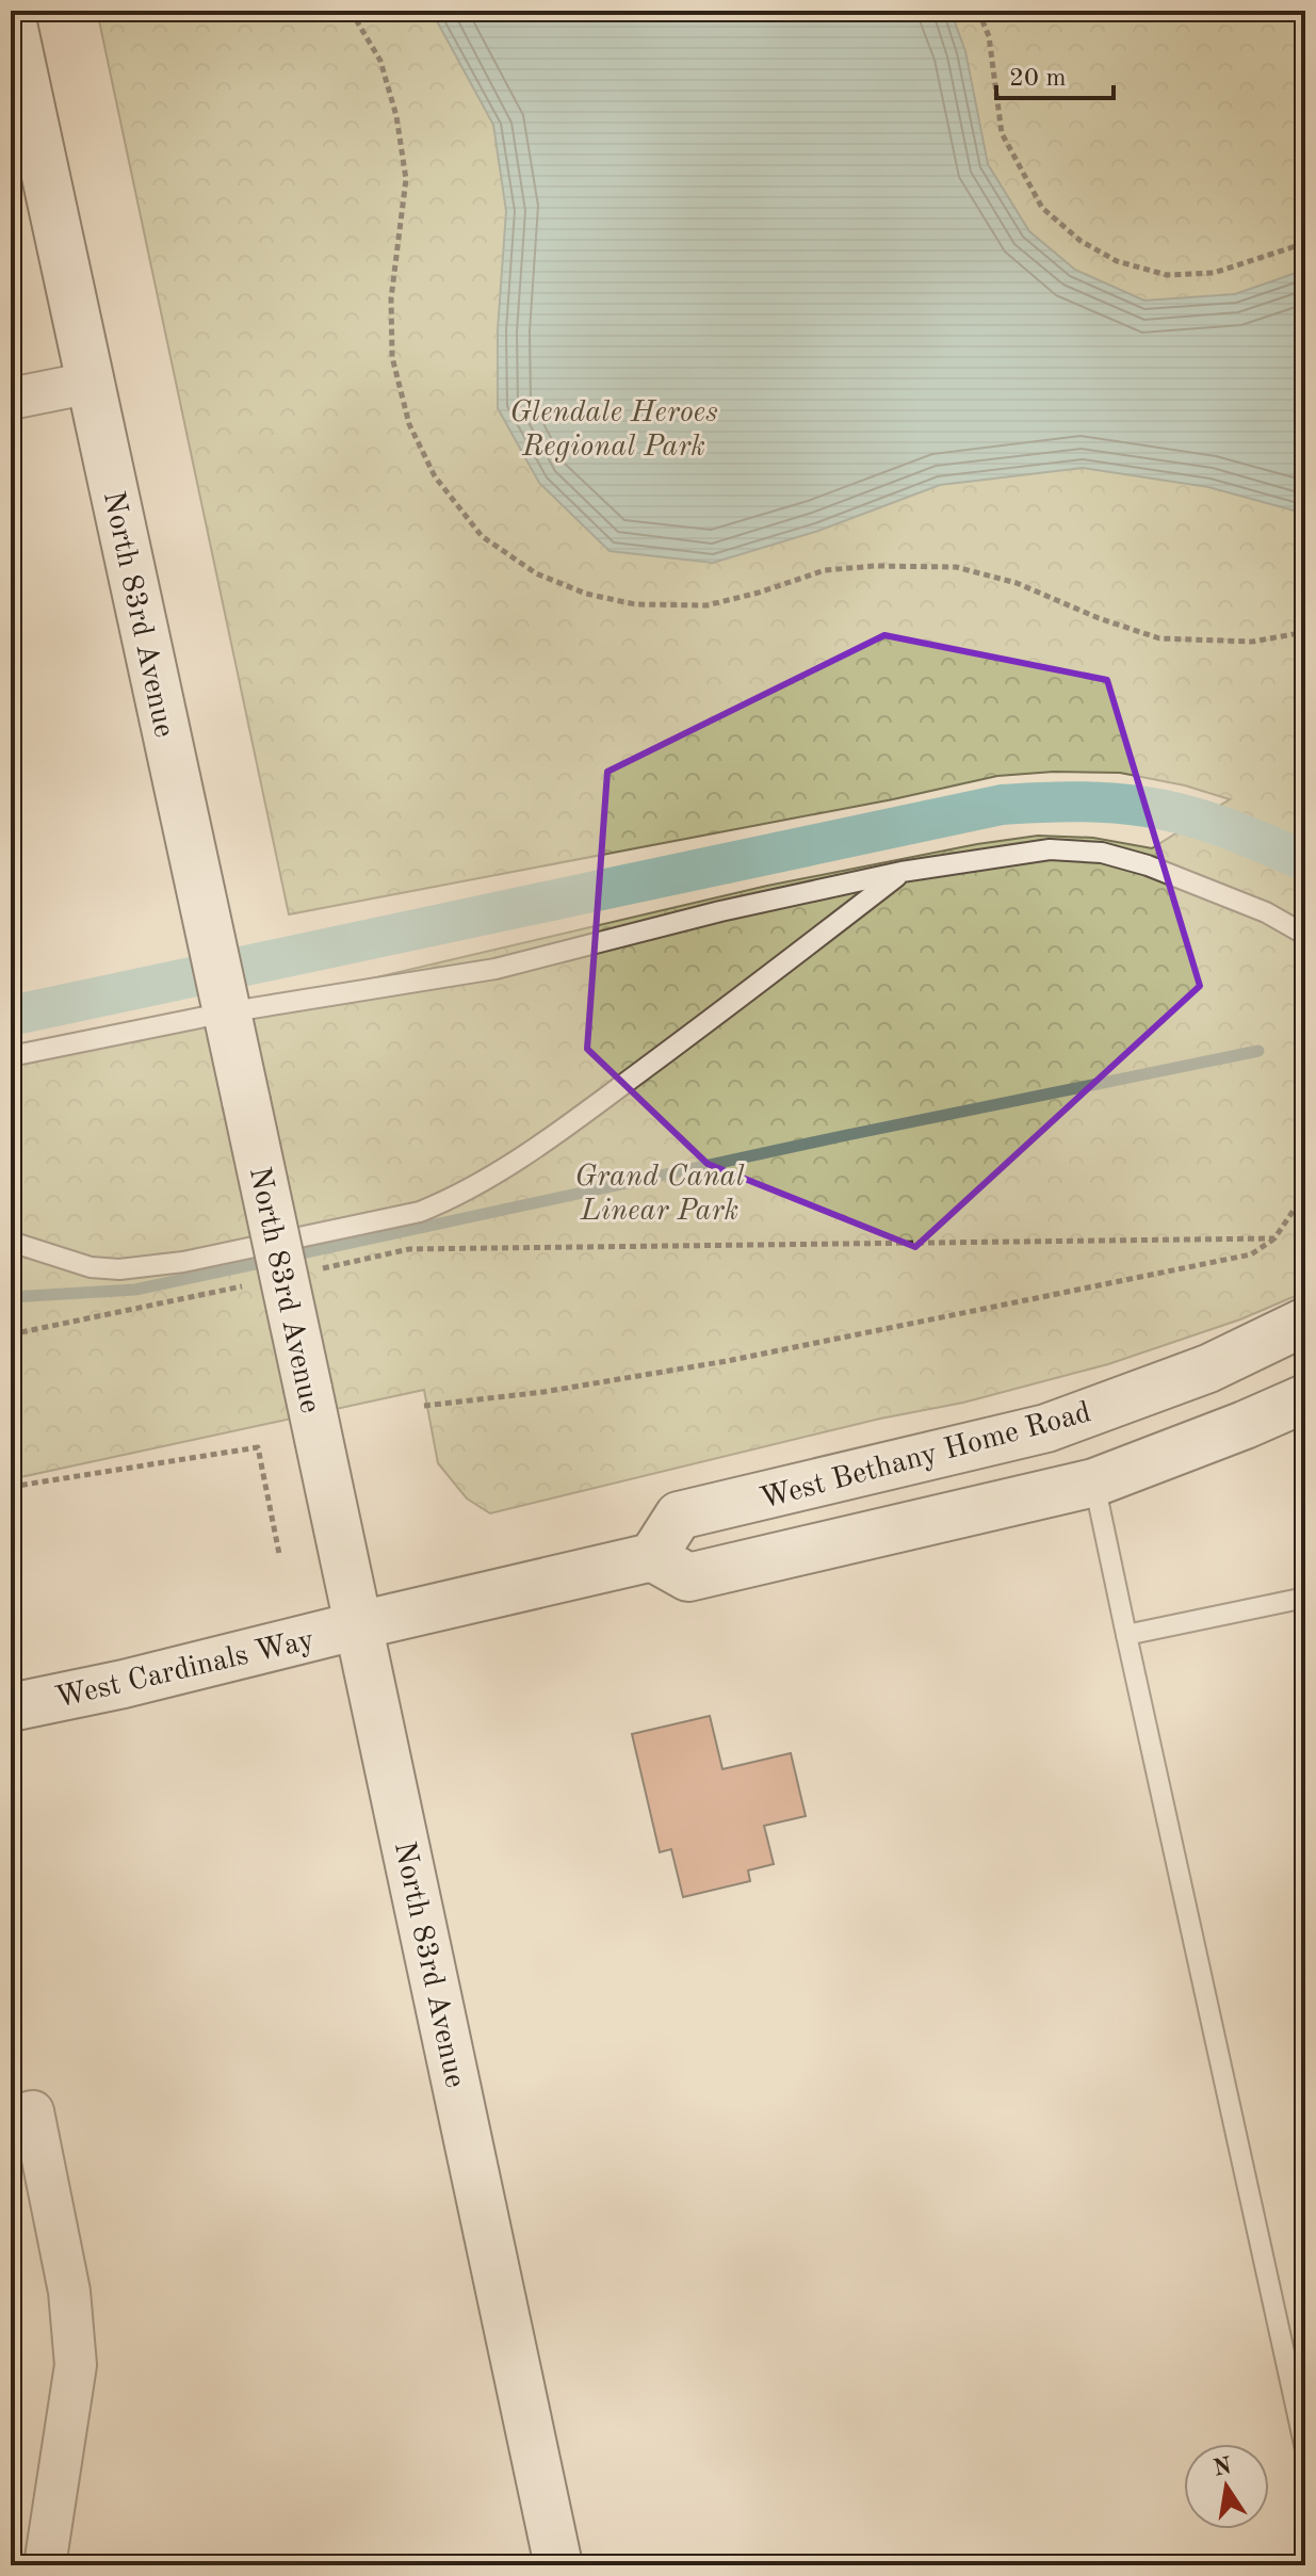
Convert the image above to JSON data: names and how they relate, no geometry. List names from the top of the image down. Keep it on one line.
{"streets":{"main road":["North 83rd Avenue","West Bethany Home Road","West Cardinals Way"]},"crossings":[["North 83rd Avenue","West Cardinals Way"]],"parks":["Glendale Heroes Regional Park","Grand Canal Linear Park"],"scale_bar":"20 m","north":"top"}
